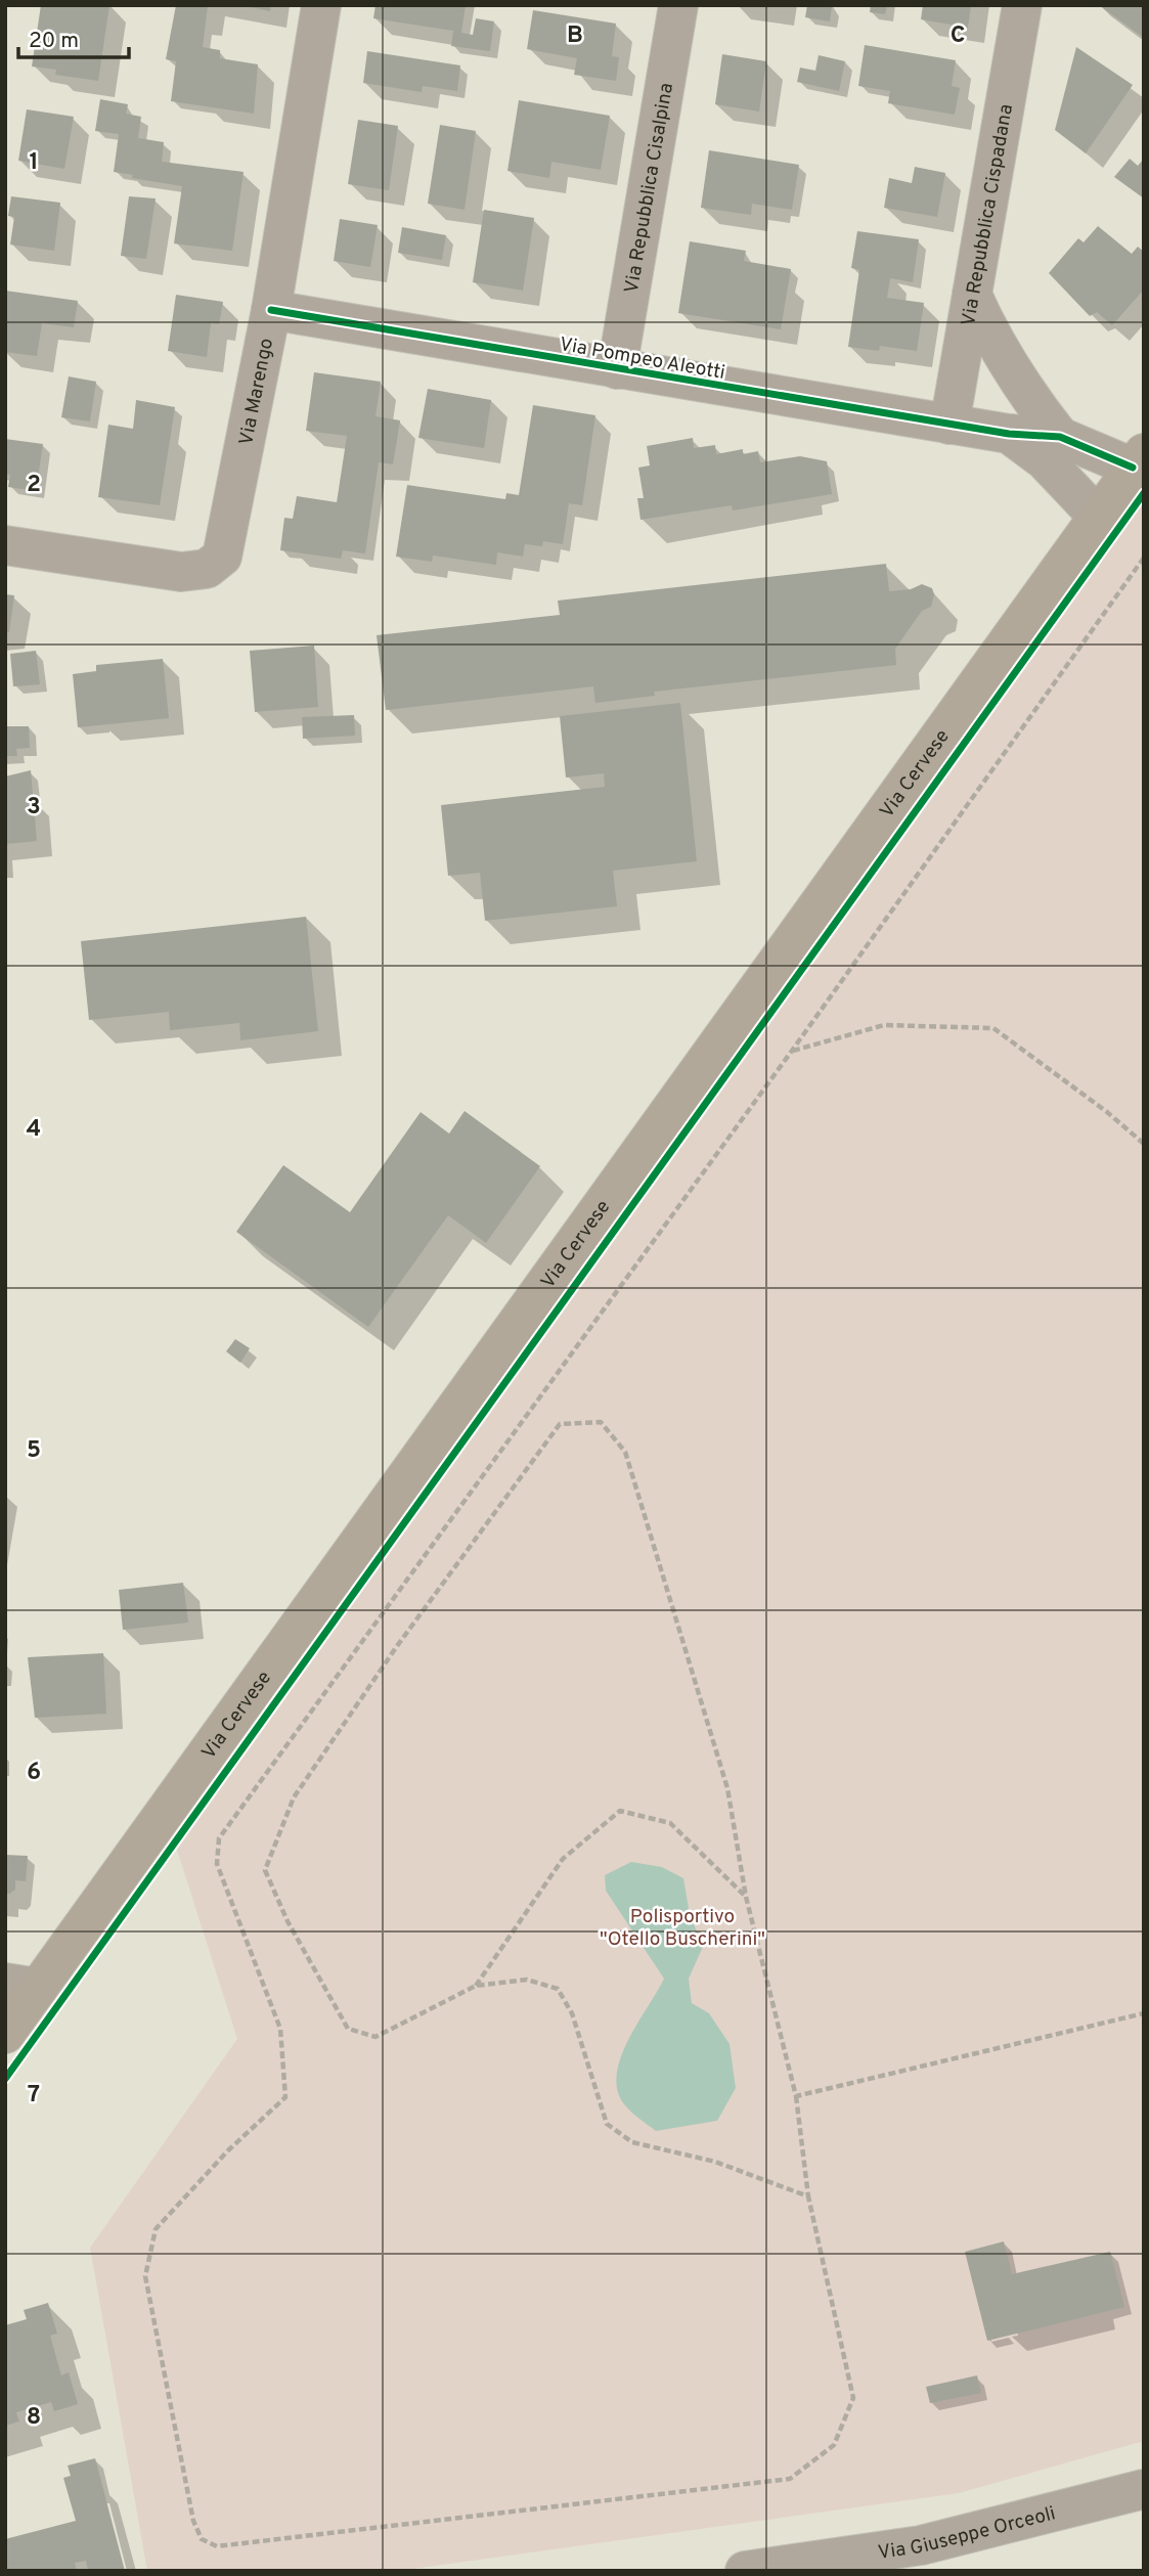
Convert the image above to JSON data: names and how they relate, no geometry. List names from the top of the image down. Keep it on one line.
{"streets":{"main road":["Via Cervese"],"street":["Via Repubblica Cisalpina","Via Repubblica Cispadana","Via Pompeo Aleotti","Via Marengo","Via Giuseppe Orceoli"]},"crossings":[["Via Repubblica Cisalpina","Via Pompeo Aleotti"],["Via Repubblica Cispadana","Via Pompeo Aleotti"],["Via Pompeo Aleotti","Via Marengo"]],"parks":["Polisportivo \"Otello Buscherini\""],"scale_bar":"20 m","grid":{"columns":["B","C"],"rows":["1","2","3","4","5","6","7","8"]}}
